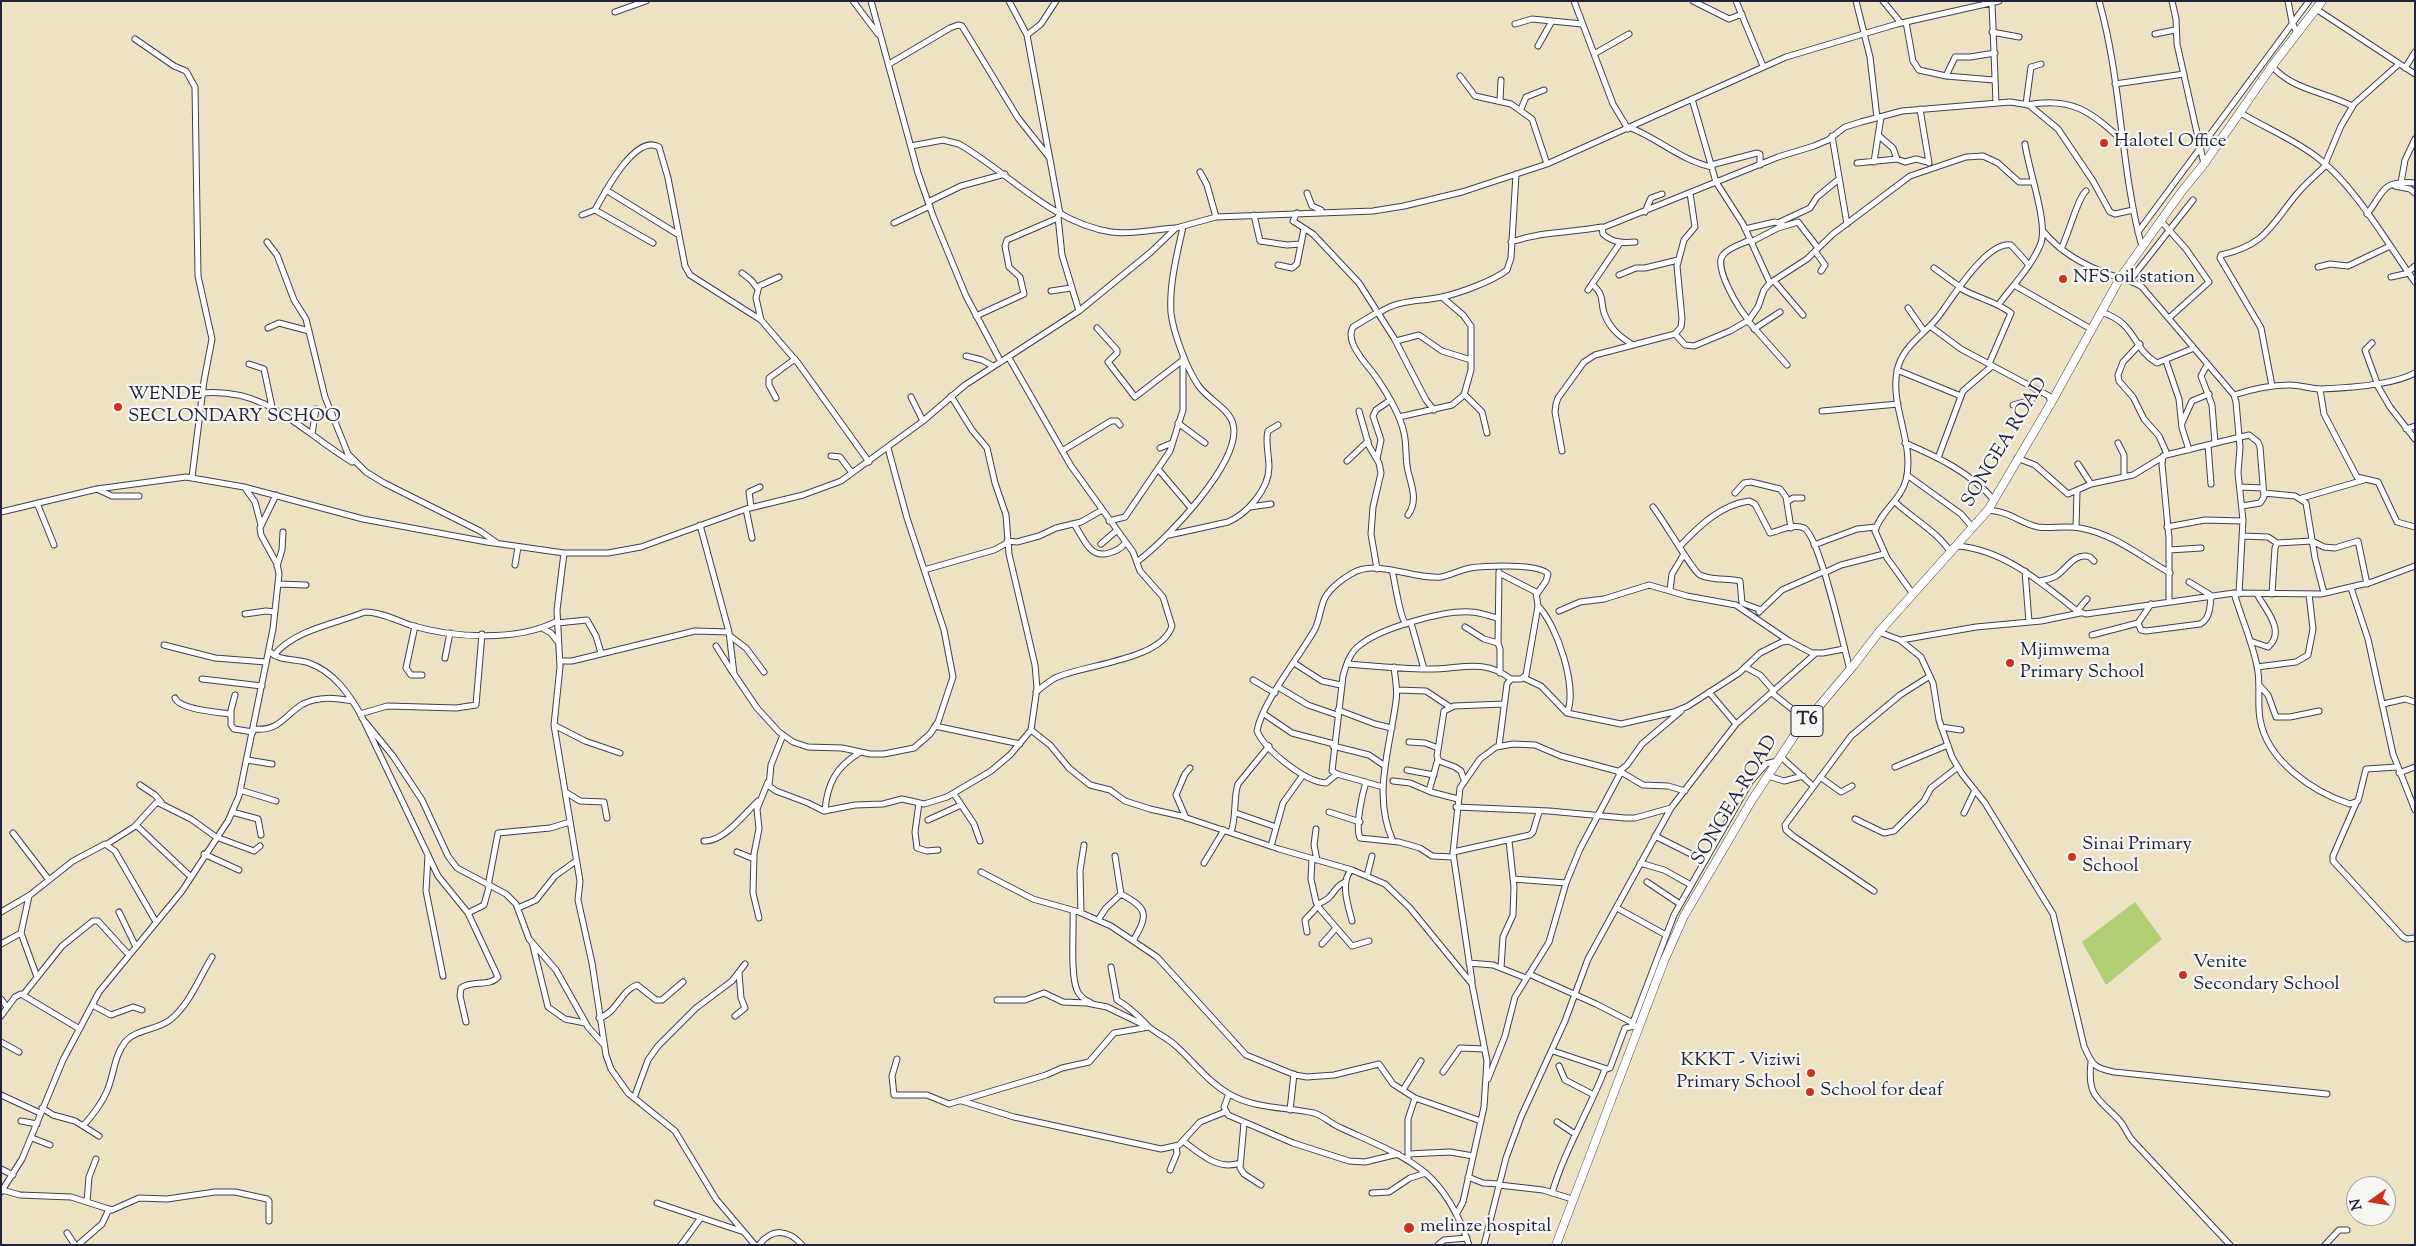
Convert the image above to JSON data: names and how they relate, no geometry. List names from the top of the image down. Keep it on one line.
{"streets":{"highway":["SONGEA ROAD","T6"]},"crossings":[["SONGEA ROAD","T6"]],"places":["Halotel Office","NFS oil station","WENDE SECLONDARY SCHOO","Mjimwema Primary School","Sinai Primary School","Venite Secondary School","KKKT - Viziwi Primary School","School for deaf","melinze hospital"],"north":"left"}
